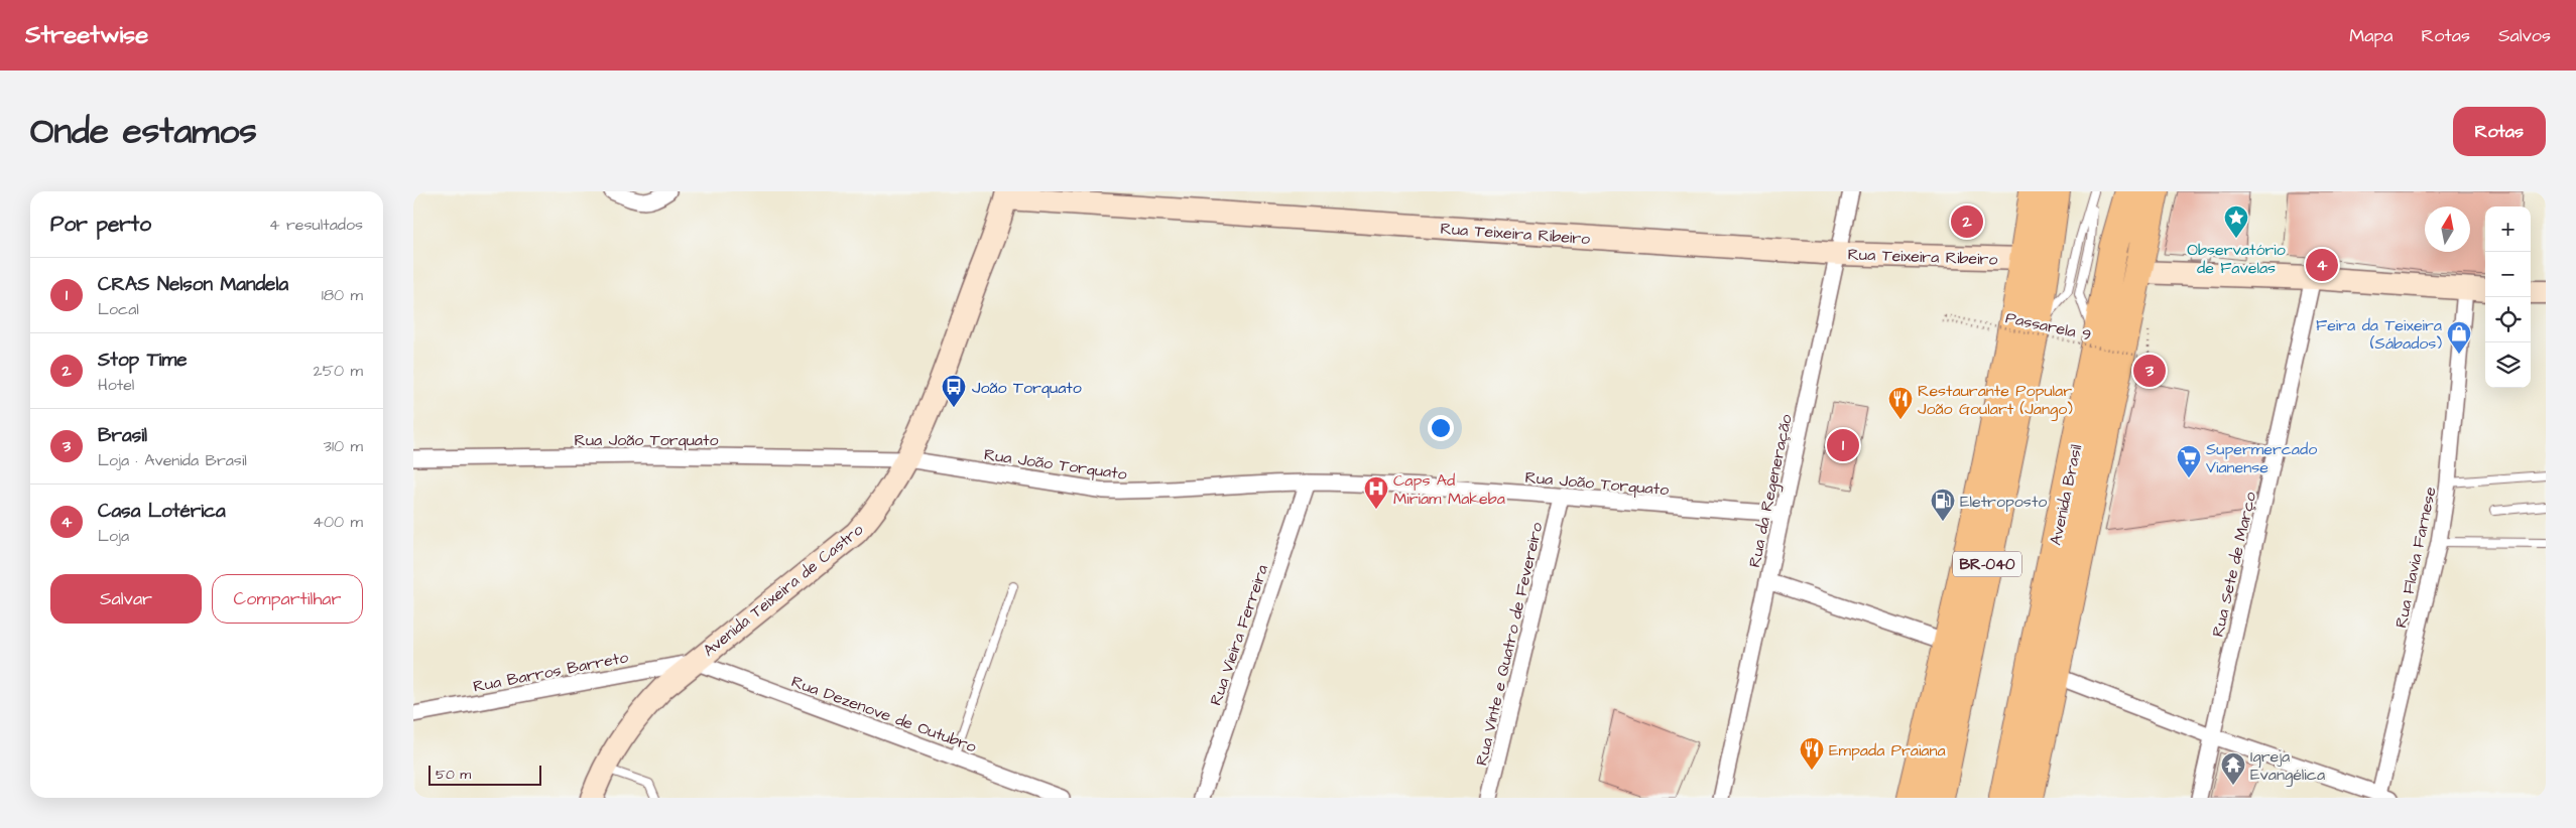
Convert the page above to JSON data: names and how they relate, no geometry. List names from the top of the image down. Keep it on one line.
{"streets":{"highway":["Avenida Brasil","BR-040"],"street":["Rua Teixeira Ribeiro","Rua João Torquato","Rua da Regeneração","Rua Flavia Farnese","Rua Sete de Março","Avenida Teixeira de Castro","Rua Vieira Ferreira","Rua Vinte e Quatro de Fevereiro","Rua Barros Barreto","Rua Dezenove de Outubro"],"path":["Passarela 9"]},"crossings":[["Rua Teixeira Ribeiro","Rua da Regeneração"],["Rua Teixeira Ribeiro","Avenida Teixeira de Castro"],["Passarela 9","BR-040"],["Rua João Torquato","Rua da Regeneração"],["Rua João Torquato","Avenida Teixeira de Castro"],["Rua João Torquato","Rua Vieira Ferreira"],["Rua João Torquato","Rua Vinte e Quatro de Fevereiro"],["Avenida Teixeira de Castro","Rua Barros Barreto"],["Avenida Teixeira de Castro","Rua Dezenove de Outubro"],["Rua Barros Barreto","Rua Dezenove de Outubro"]],"places":{"place":["Observatório de Favelas"],"shop":["Feira da Teixeira (Sábados)"],"bus stop":["João Torquato"],"restaurant":["Restaurante Popular João Goulart (Jango)","Empada Praiana"],"supermarket":["Supermercado Vianense"],"hospital":["Caps Ad Miriam Makeba"],"fuel station":["Eletroposto"],"temple":["Igreja Evangélica"]},"scale_bar":"50 m","north":"top","page":{"header":"Streetwise","nav":["Mapa","Rotas","Salvos"],"title":"Onde estamos","buttons":["Rotas",["Salvar","Compartilhar"]],"heading":["Por perto","4 resultados"],"pins":["2","4","3","1"],"map_buttons":["+","−"],"list":[{"mark":"1","name":"CRAS Nelson Mandela","note":"Local","value":"180 m"},{"mark":"2","name":"Stop Time","note":"Hotel","value":"250 m"},{"mark":"3","name":"Brasil","note":"Loja · Avenida Brasil","value":"310 m"},{"mark":"4","name":"Casa Lotérica","note":"Loja","value":"400 m"}],"scale":"50 m"}}
